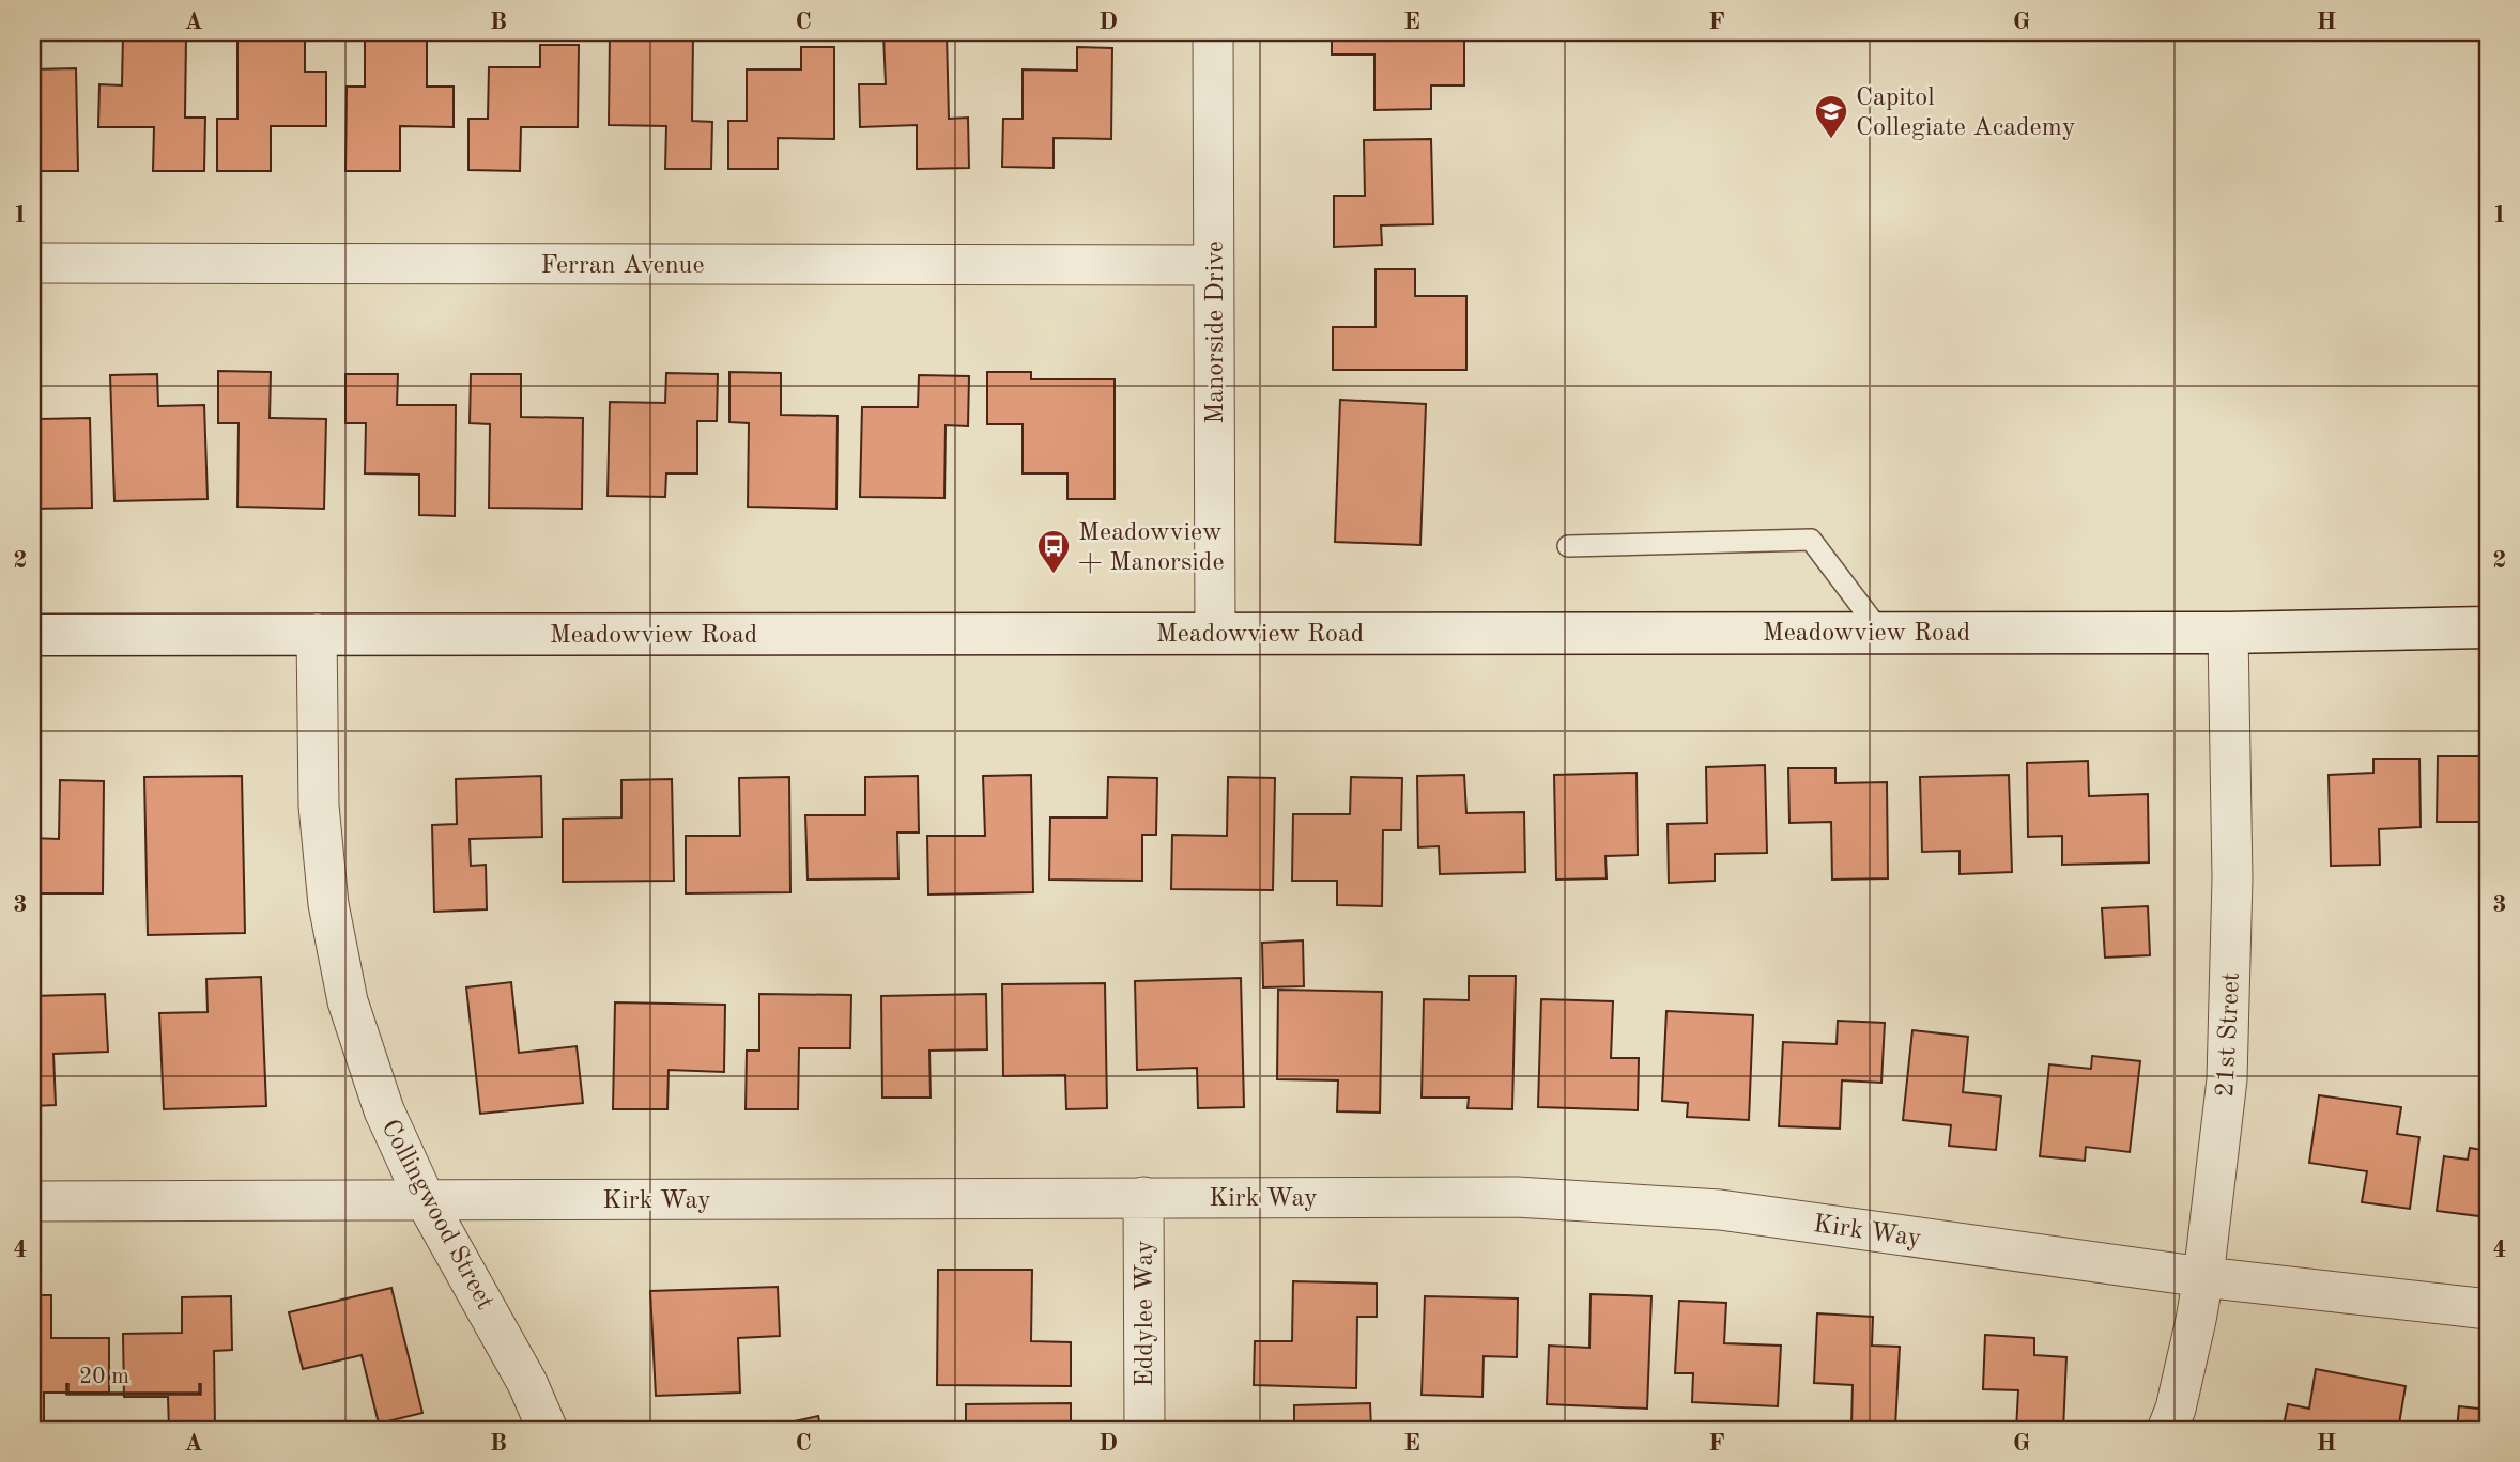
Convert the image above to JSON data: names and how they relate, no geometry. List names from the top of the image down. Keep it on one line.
{"streets":{"main road":["Meadowview Road"],"street":["Ferran Avenue","Manorside Drive","21st Street","Kirk Way","Collingwood Street","Eddylee Way"]},"crossings":[["Ferran Avenue","Manorside Drive"],["Manorside Drive","Meadowview Road"],["Meadowview Road","21st Street"],["Meadowview Road","Collingwood Street"],["21st Street","Kirk Way"],["Kirk Way","Collingwood Street"],["Kirk Way","Eddylee Way"]],"places":{"school or university":["Capitol Collegiate Academy"],"bus stop":["Meadowview + Manorside"]},"scale_bar":"20 m","grid":{"columns":["A","B","C","D","E","F","G","H"],"rows":["1","2","3","4"]}}
